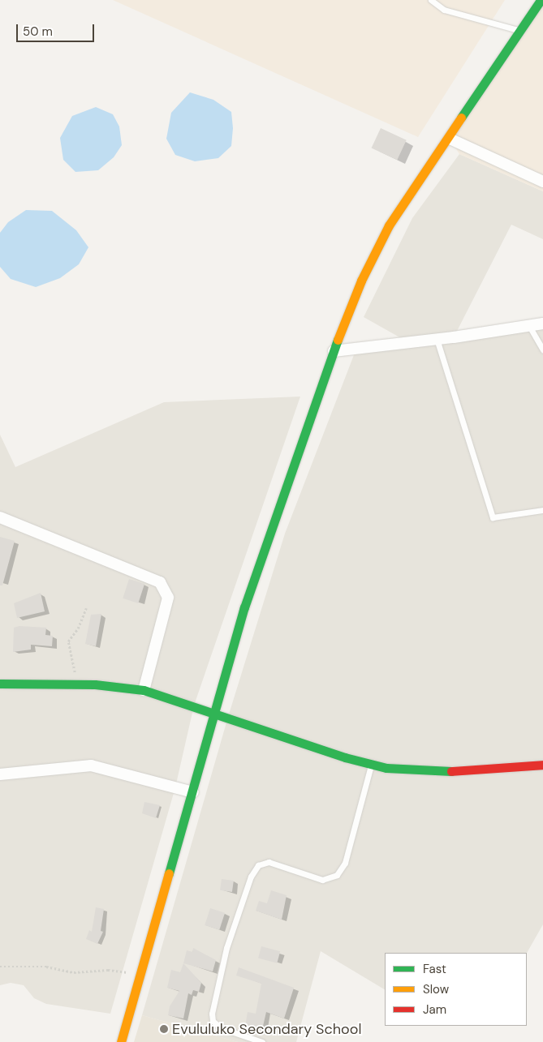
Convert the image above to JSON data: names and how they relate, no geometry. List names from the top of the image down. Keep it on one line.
{"places":["Evululuko Secondary School"],"legend":["Fast","Slow","Jam"],"scale_bar":"50 m"}
